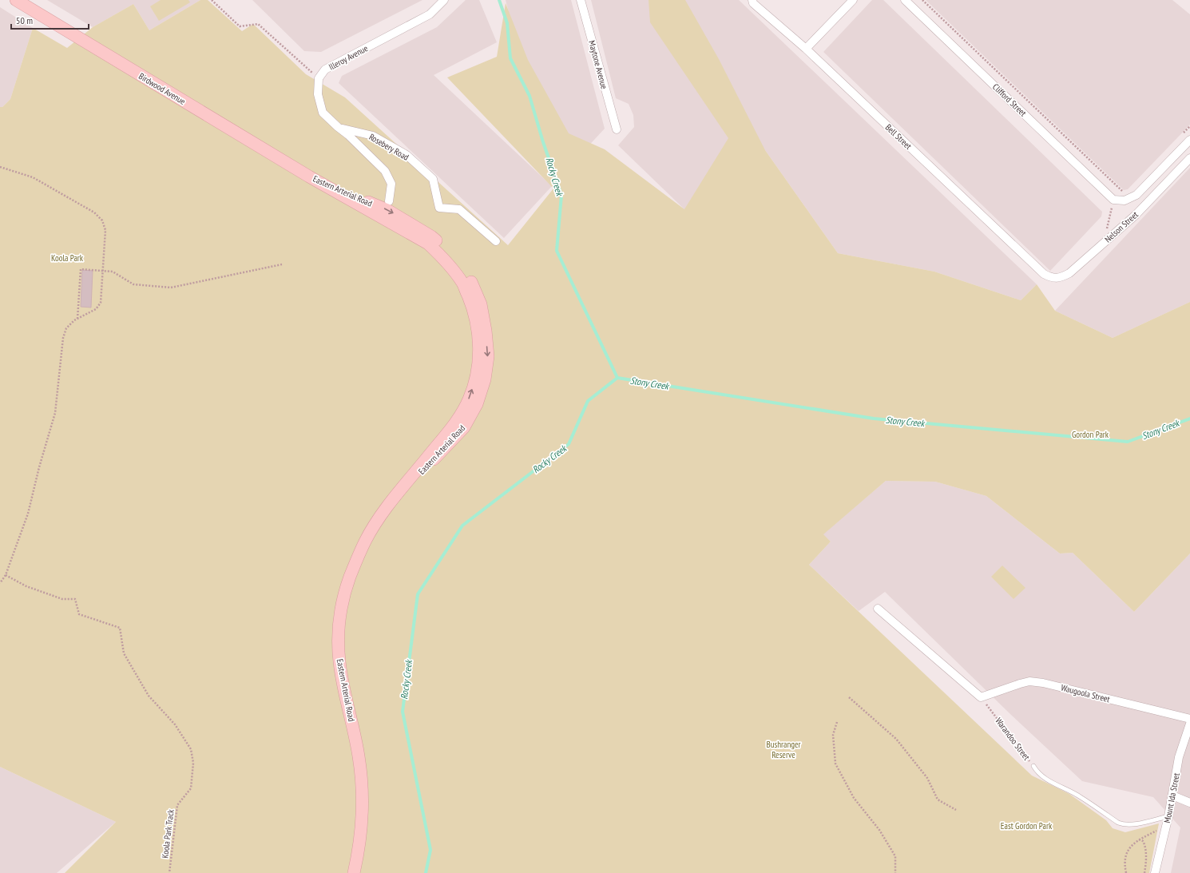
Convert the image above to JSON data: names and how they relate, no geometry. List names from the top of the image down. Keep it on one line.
{"streets":{"main road":["Birdwood Avenue","Eastern Arterial Road"],"street":["Illeroy Avenue","Maytone Avenue","Clifford Street","Bell Street","Rosebery Road","Nelson Street","Waugoola Street","Mount Ida Street"],"lane":["Warandoo Street"],"path":["Koola Park Track"]},"crossings":[["Illeroy Avenue","Rosebery Road"],["Birdwood Avenue","Eastern Arterial Road"],["Clifford Street","Nelson Street"],["Bell Street","Nelson Street"],["Waugoola Street","Warandoo Street"],["Warandoo Street","Mount Ida Street"]],"water":["Rocky Creek","Stony Creek"],"parks":["Koola Park","Gordon Park","Bushranger Reserve","East Gordon Park"],"scale_bar":"50 m"}
